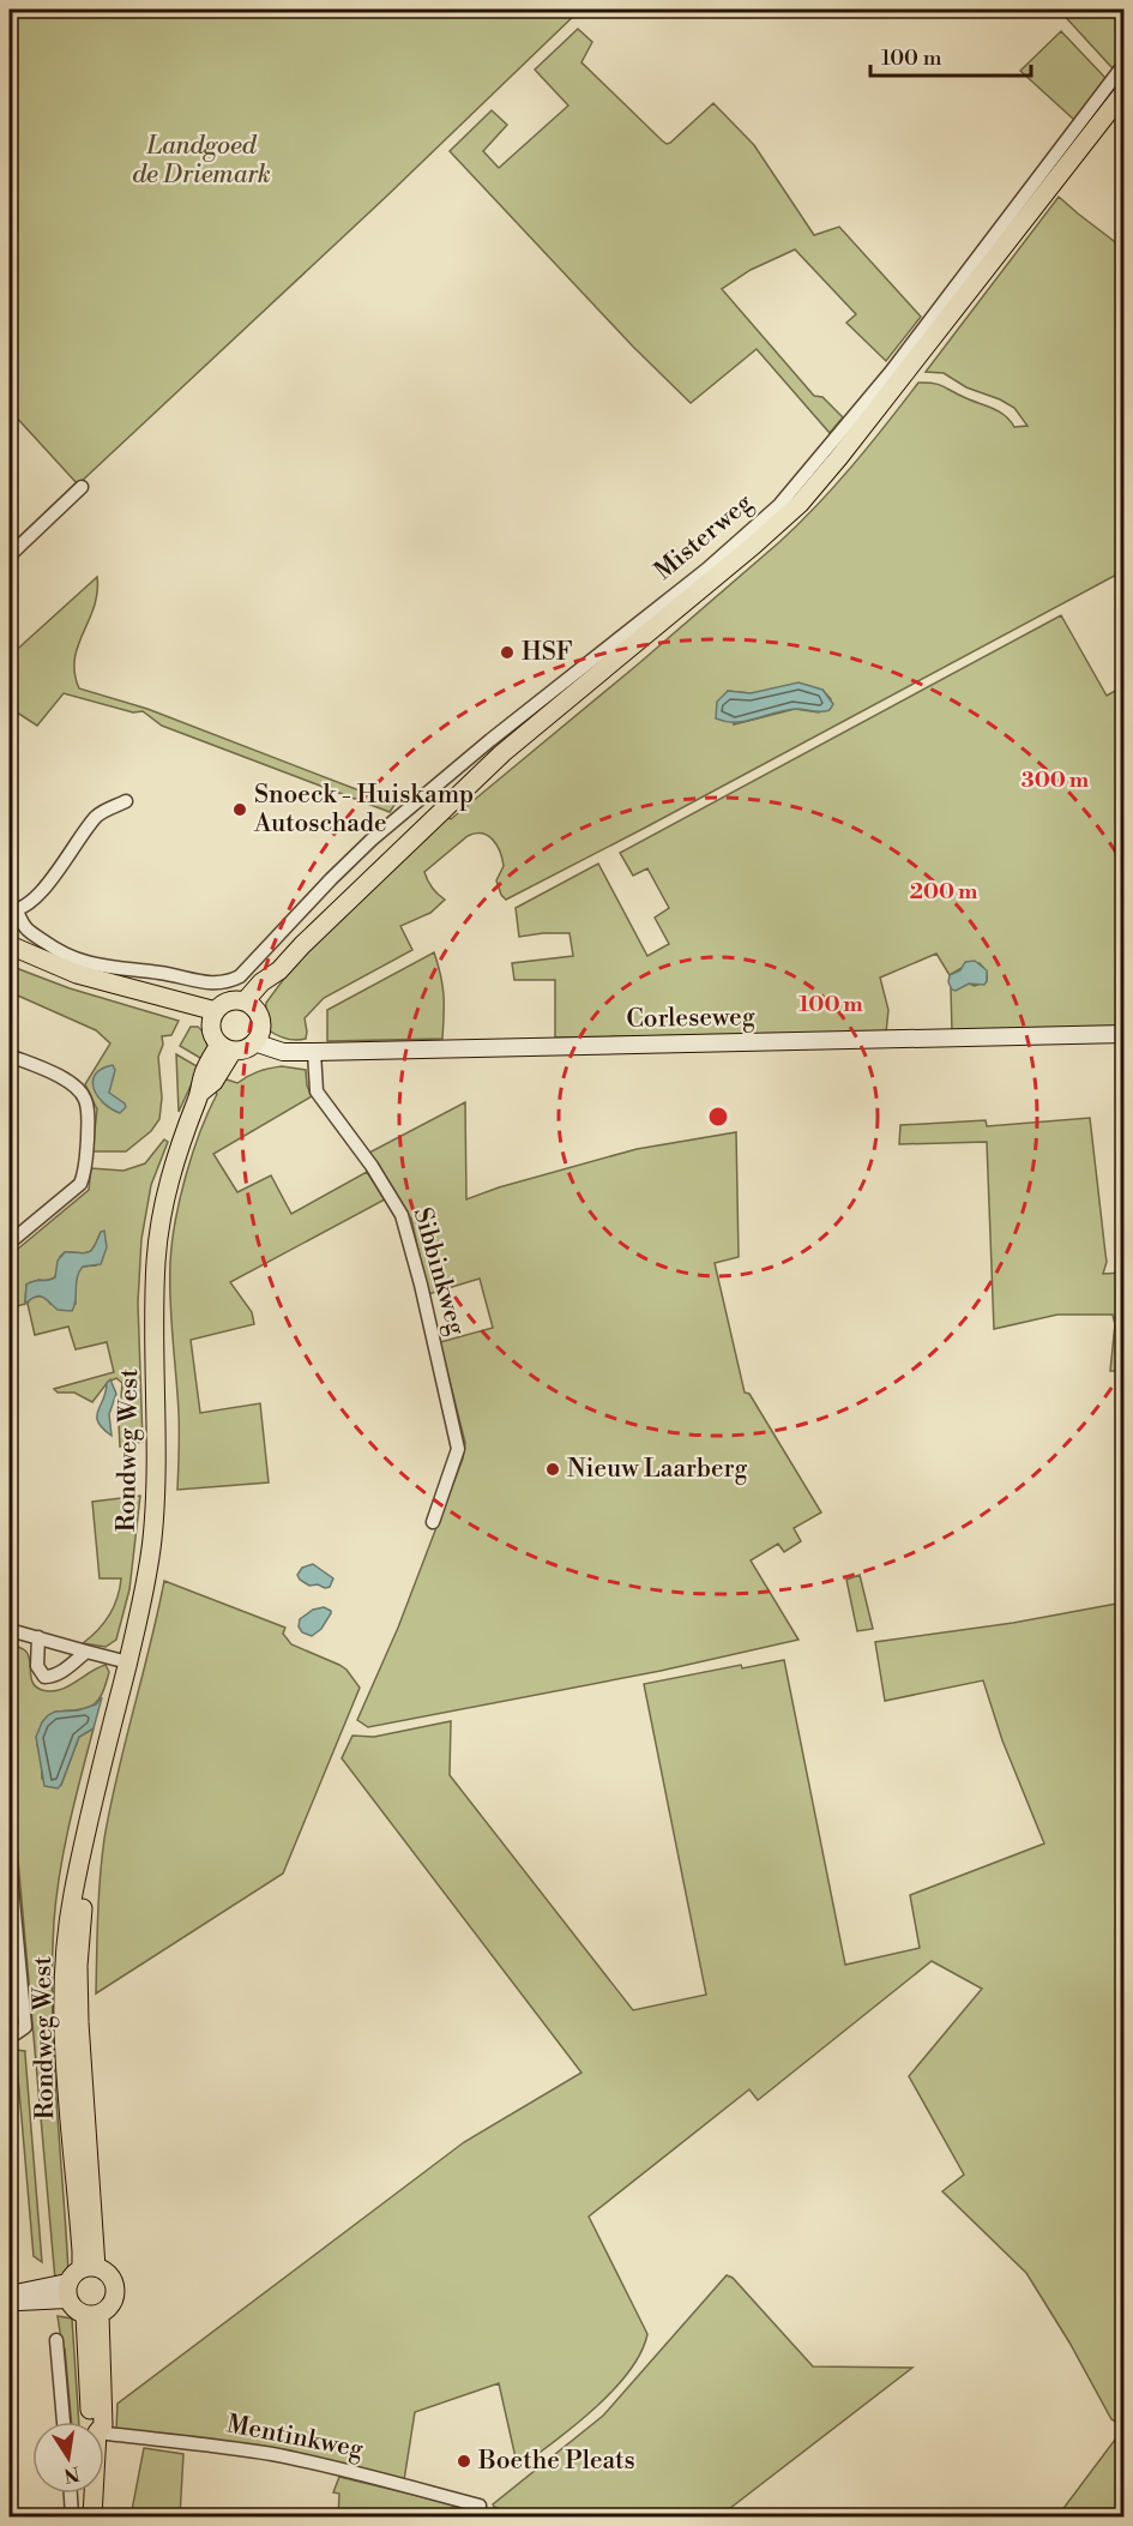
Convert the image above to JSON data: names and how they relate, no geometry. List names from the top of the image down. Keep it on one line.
{"streets":{"main road":["Misterweg","Corleseweg","Rondweg West"],"street":["Sibbinkweg","Mentinkweg"]},"crossings":[["Misterweg","Corleseweg"],["Misterweg","Rondweg West"],["Corleseweg","Sibbinkweg"],["Corleseweg","Rondweg West"]],"parks":["Landgoed de Driemark"],"places":["HSF","Snoeck - Huiskamp Autoschade","Nieuw Laarberg","Boethe Pleats"],"scale_bar":"100 m","north":"bottom","rings":["300 m","200 m","100 m"]}
